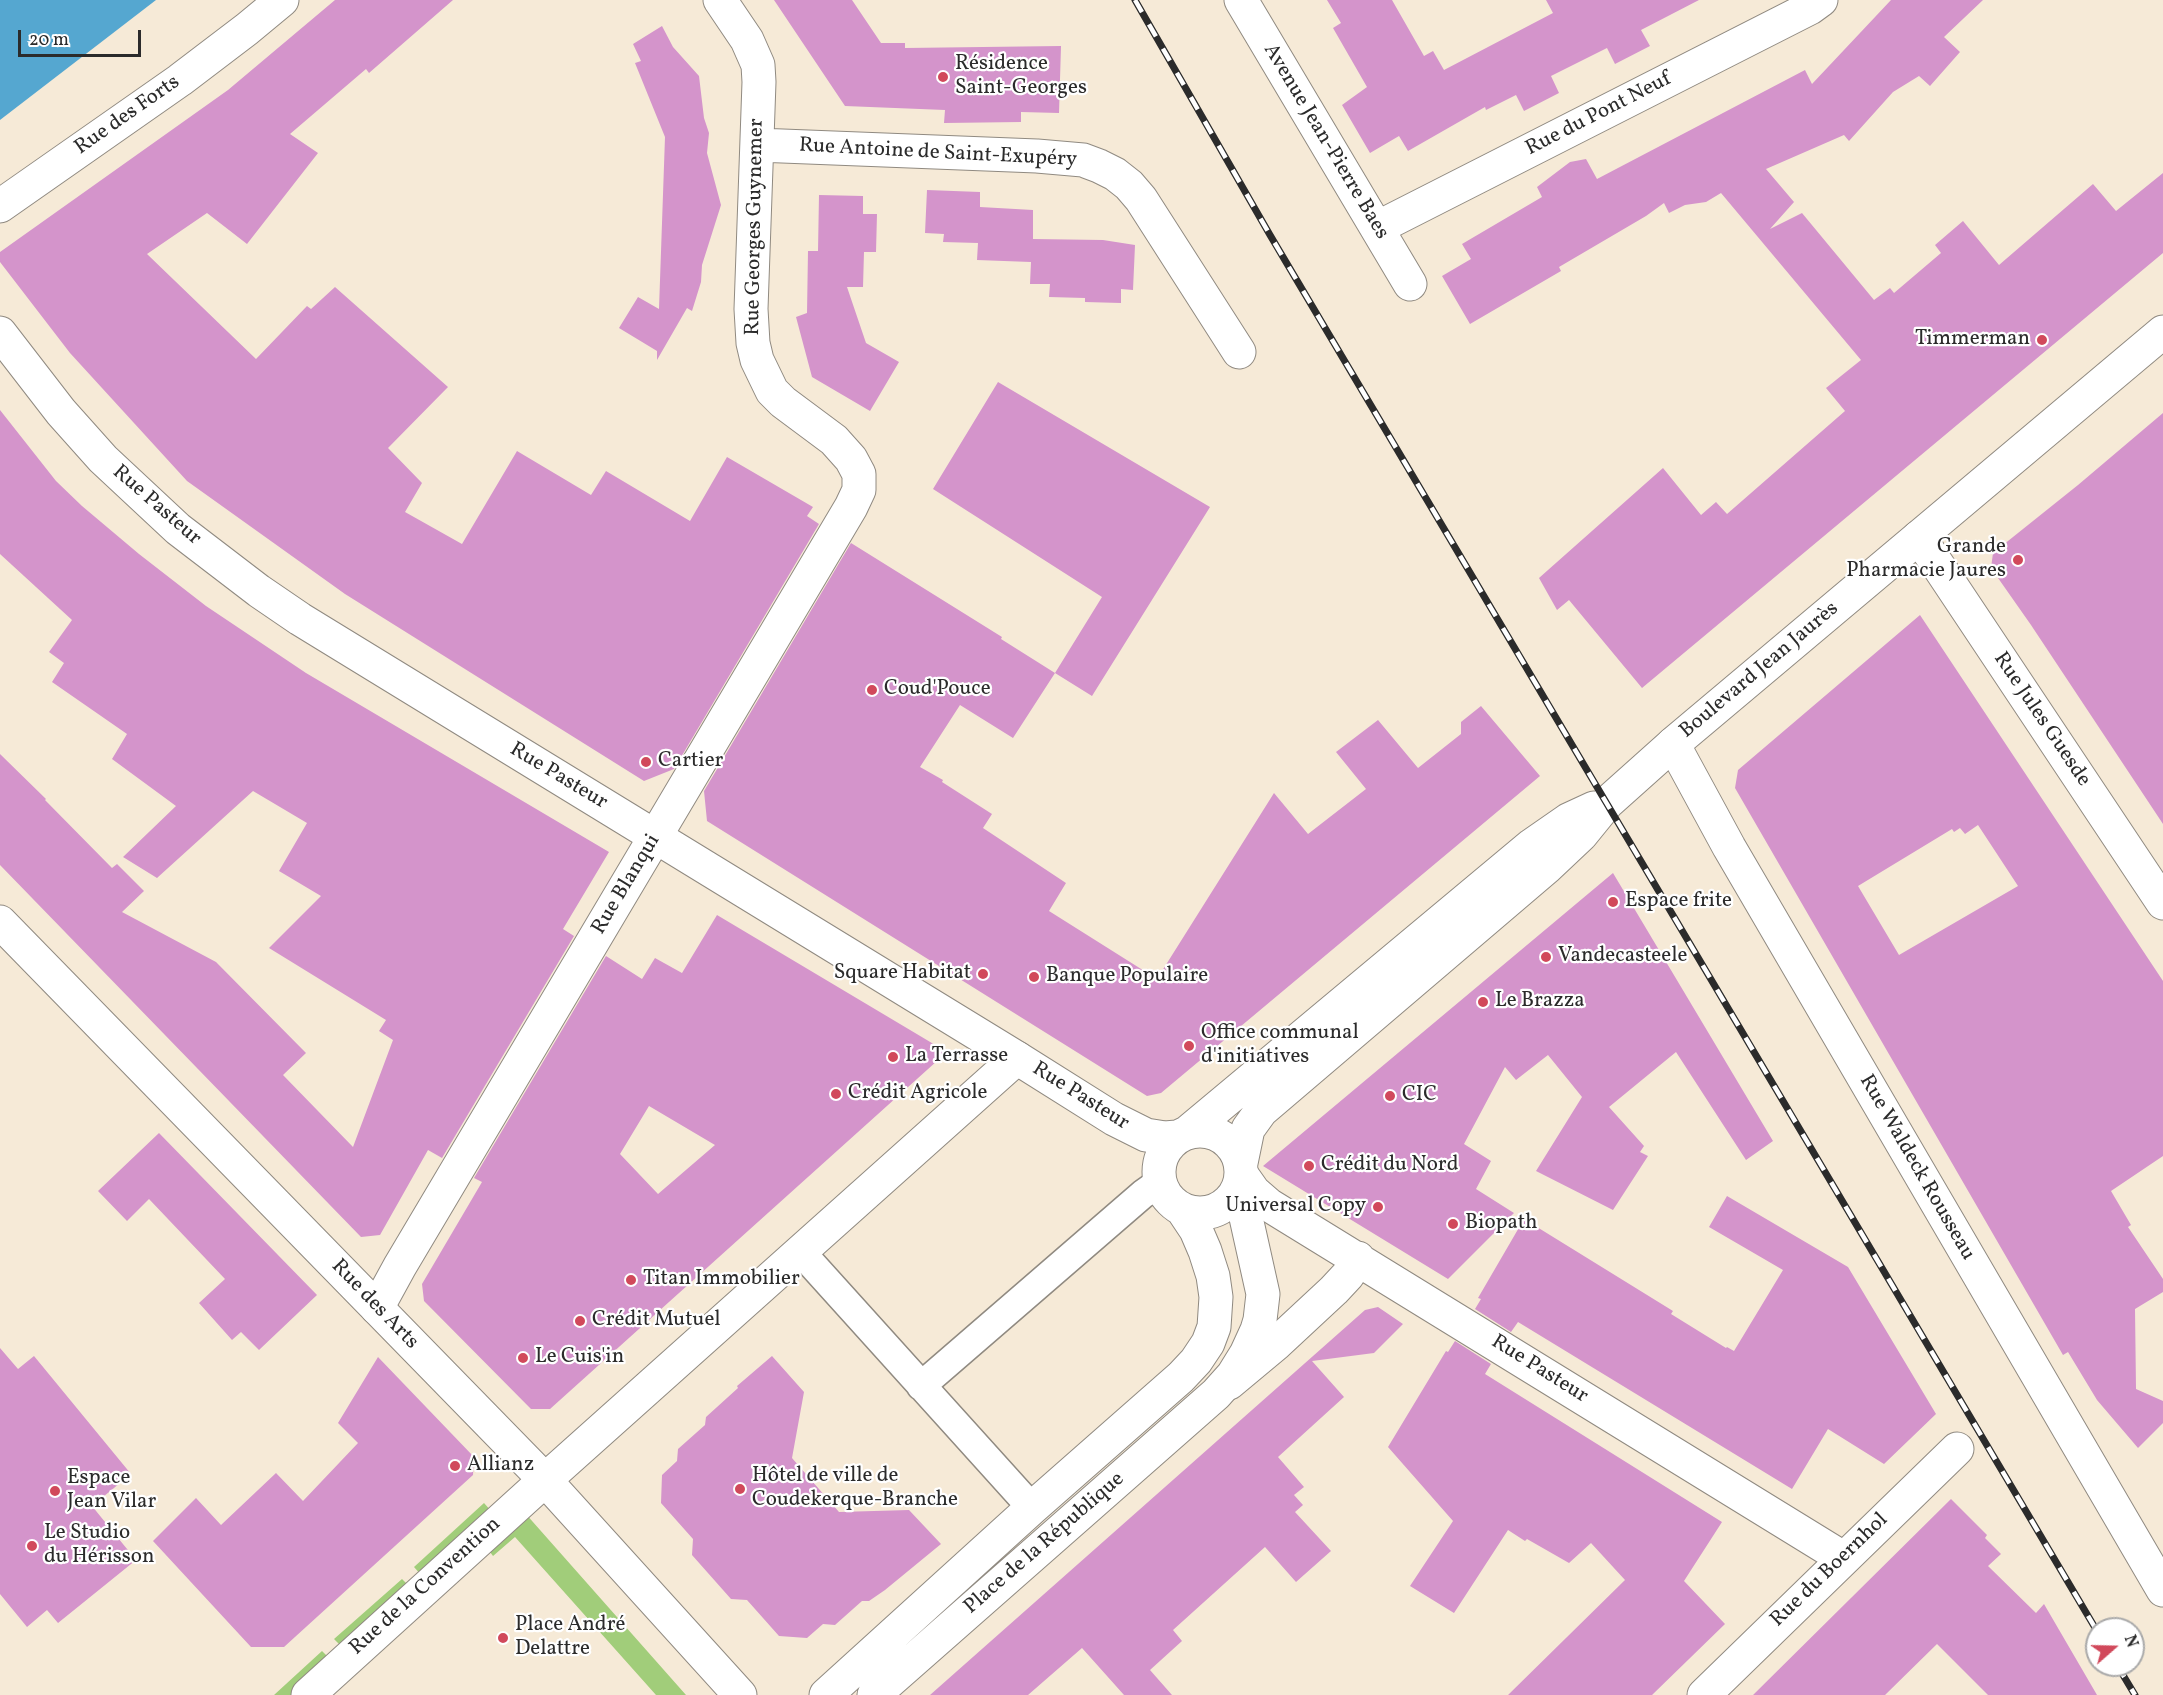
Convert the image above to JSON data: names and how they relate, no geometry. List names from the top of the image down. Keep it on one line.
{"streets":{"street":["Rue du Pont Neuf","Rue des Forts","Avenue Jean-Pierre Baes","Rue Antoine de Saint-Exupéry","Rue Georges Guynemer","Rue Pasteur","Boulevard Jean Jaurès","Rue Jules Guesde","Rue Blanqui","Rue Waldeck Rousseau","Rue des Arts","Place de la République","Rue du Boernhol","Rue de la Convention"]},"crossings":[["Rue du Pont Neuf","Avenue Jean-Pierre Baes"],["Rue Antoine de Saint-Exupéry","Rue Georges Guynemer"],["Rue Georges Guynemer","Rue Blanqui"],["Rue Pasteur","Boulevard Jean Jaurès"],["Rue Pasteur","Rue Blanqui"],["Rue Pasteur","Place de la République"],["Rue Pasteur","Rue du Boernhol"],["Boulevard Jean Jaurès","Rue Jules Guesde"],["Boulevard Jean Jaurès","Rue Waldeck Rousseau"],["Boulevard Jean Jaurès","Place de la République"],["Rue Blanqui","Rue des Arts"],["Rue des Arts","Rue de la Convention"]],"places":["Résidence Saint-Georges","Timmerman","Grande Pharmacie Jaures","Coud'Pouce","Cartier","Espace frite","Vandecasteele","Square Habitat","Banque Populaire","Le Brazza","Office communal d'initiatives","La Terrasse","Crédit Agricole","CIC","Crédit du Nord","Universal Copy","Biopath","Titan Immobilier","Crédit Mutuel","Le Cuis'in","Allianz","Hôtel de ville de Coudekerque-Branche","Espace Jean Vilar","Le Studio du Hérisson","Place André Delattre"],"scale_bar":"20 m","north":"right"}
